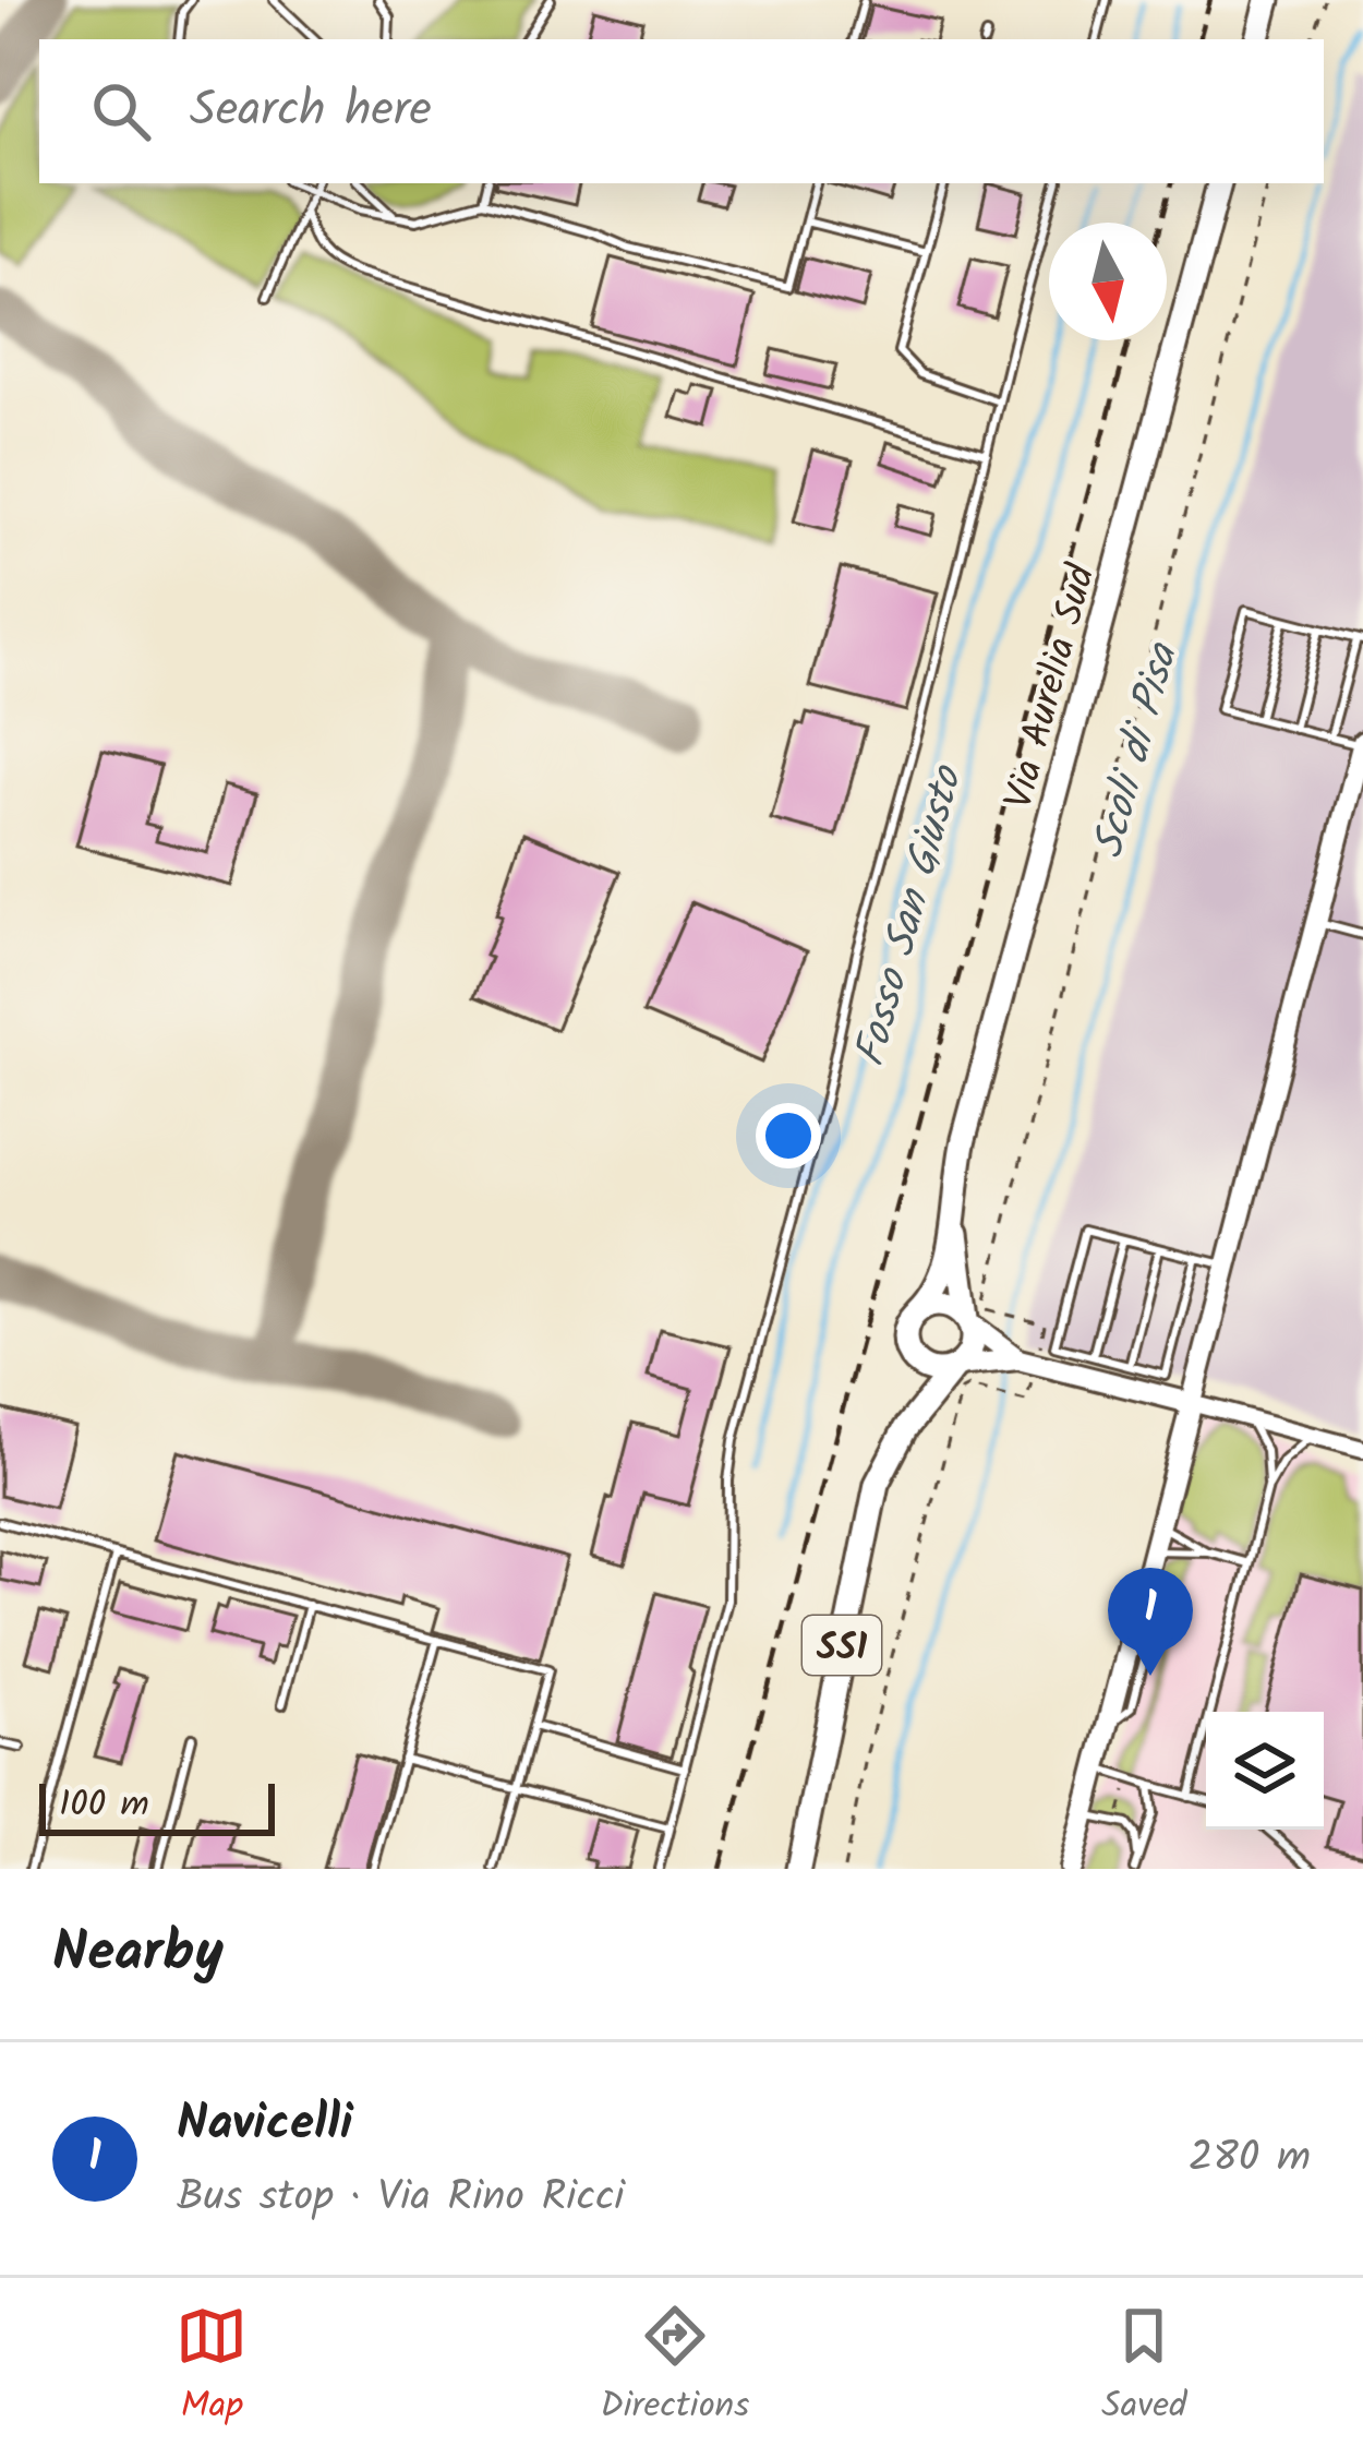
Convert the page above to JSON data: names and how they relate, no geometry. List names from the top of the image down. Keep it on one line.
{"streets":{"main road":["Via Aurelia Sud","SS1"]},"crossings":[["Via Aurelia Sud","SS1"]],"water":["Scoli di Pisa","Fosso San Giusto"],"scale_bar":"100 m","north":"bottom","page":{"search":"Search here","pins":"1","scale":"100 m","heading":"Nearby","list":[{"mark":"1","name":"Navicelli","note":"Bus stop · Via Rino Ricci","value":"280 m"}],"nav":["Map","Directions","Saved"]}}
